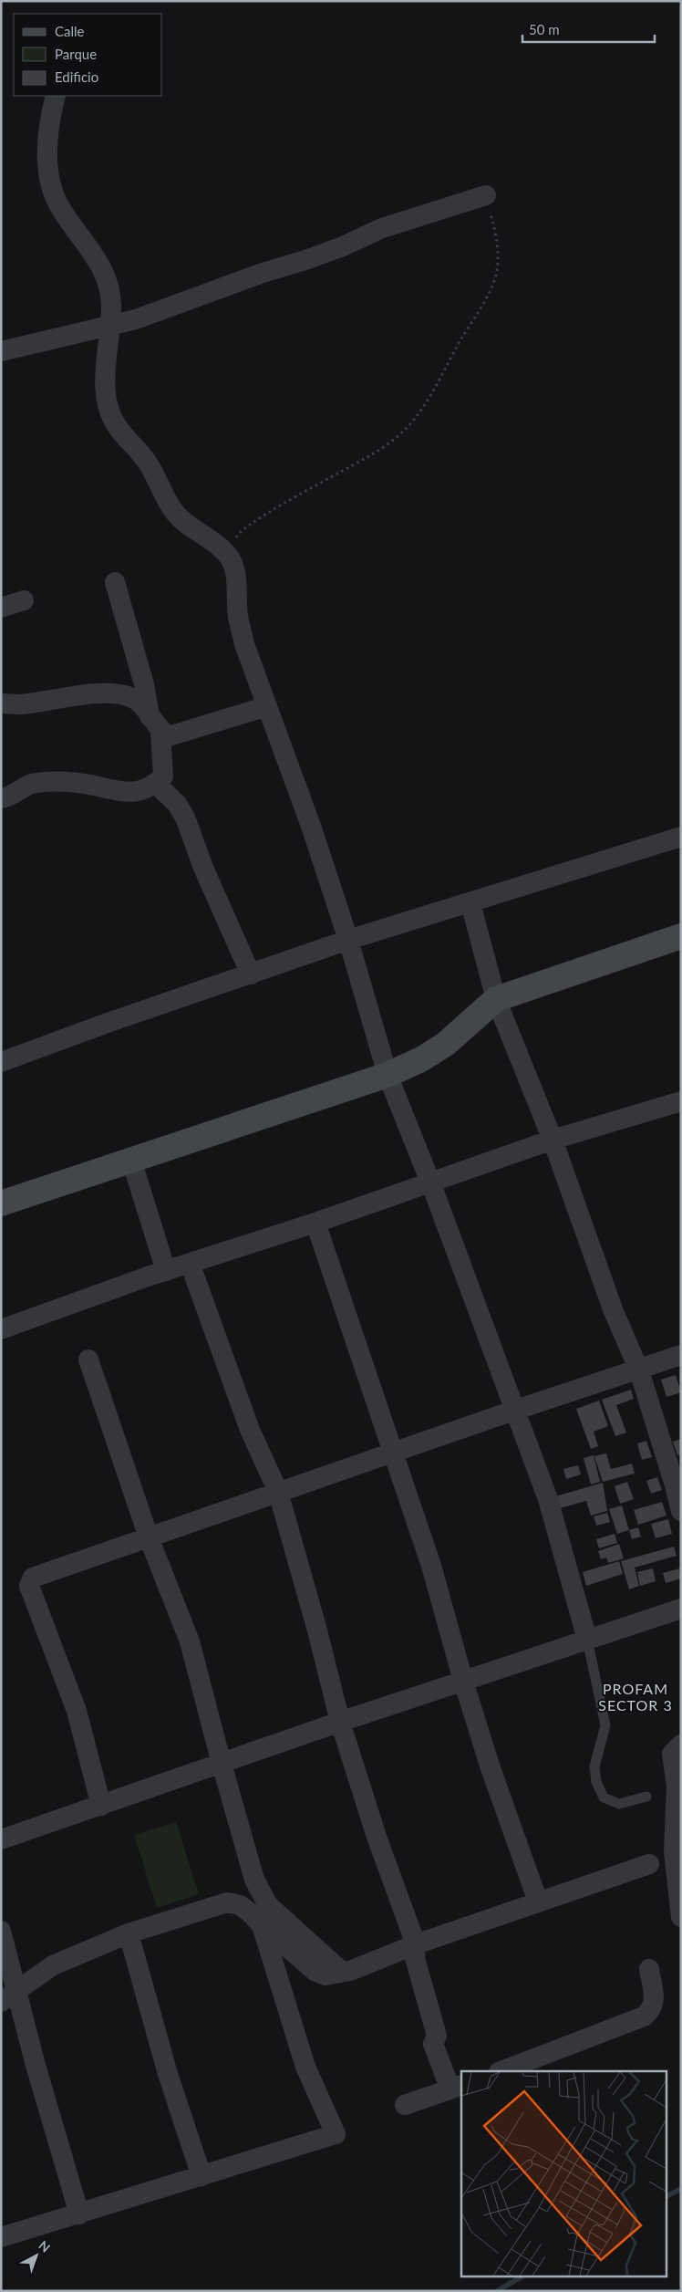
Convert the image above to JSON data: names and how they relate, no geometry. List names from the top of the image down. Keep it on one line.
{"districts":["PROFAM SECTOR 3"],"legend":["Calle","Parque","Edificio"],"scale_bar":"50 m","north":"top right"}
